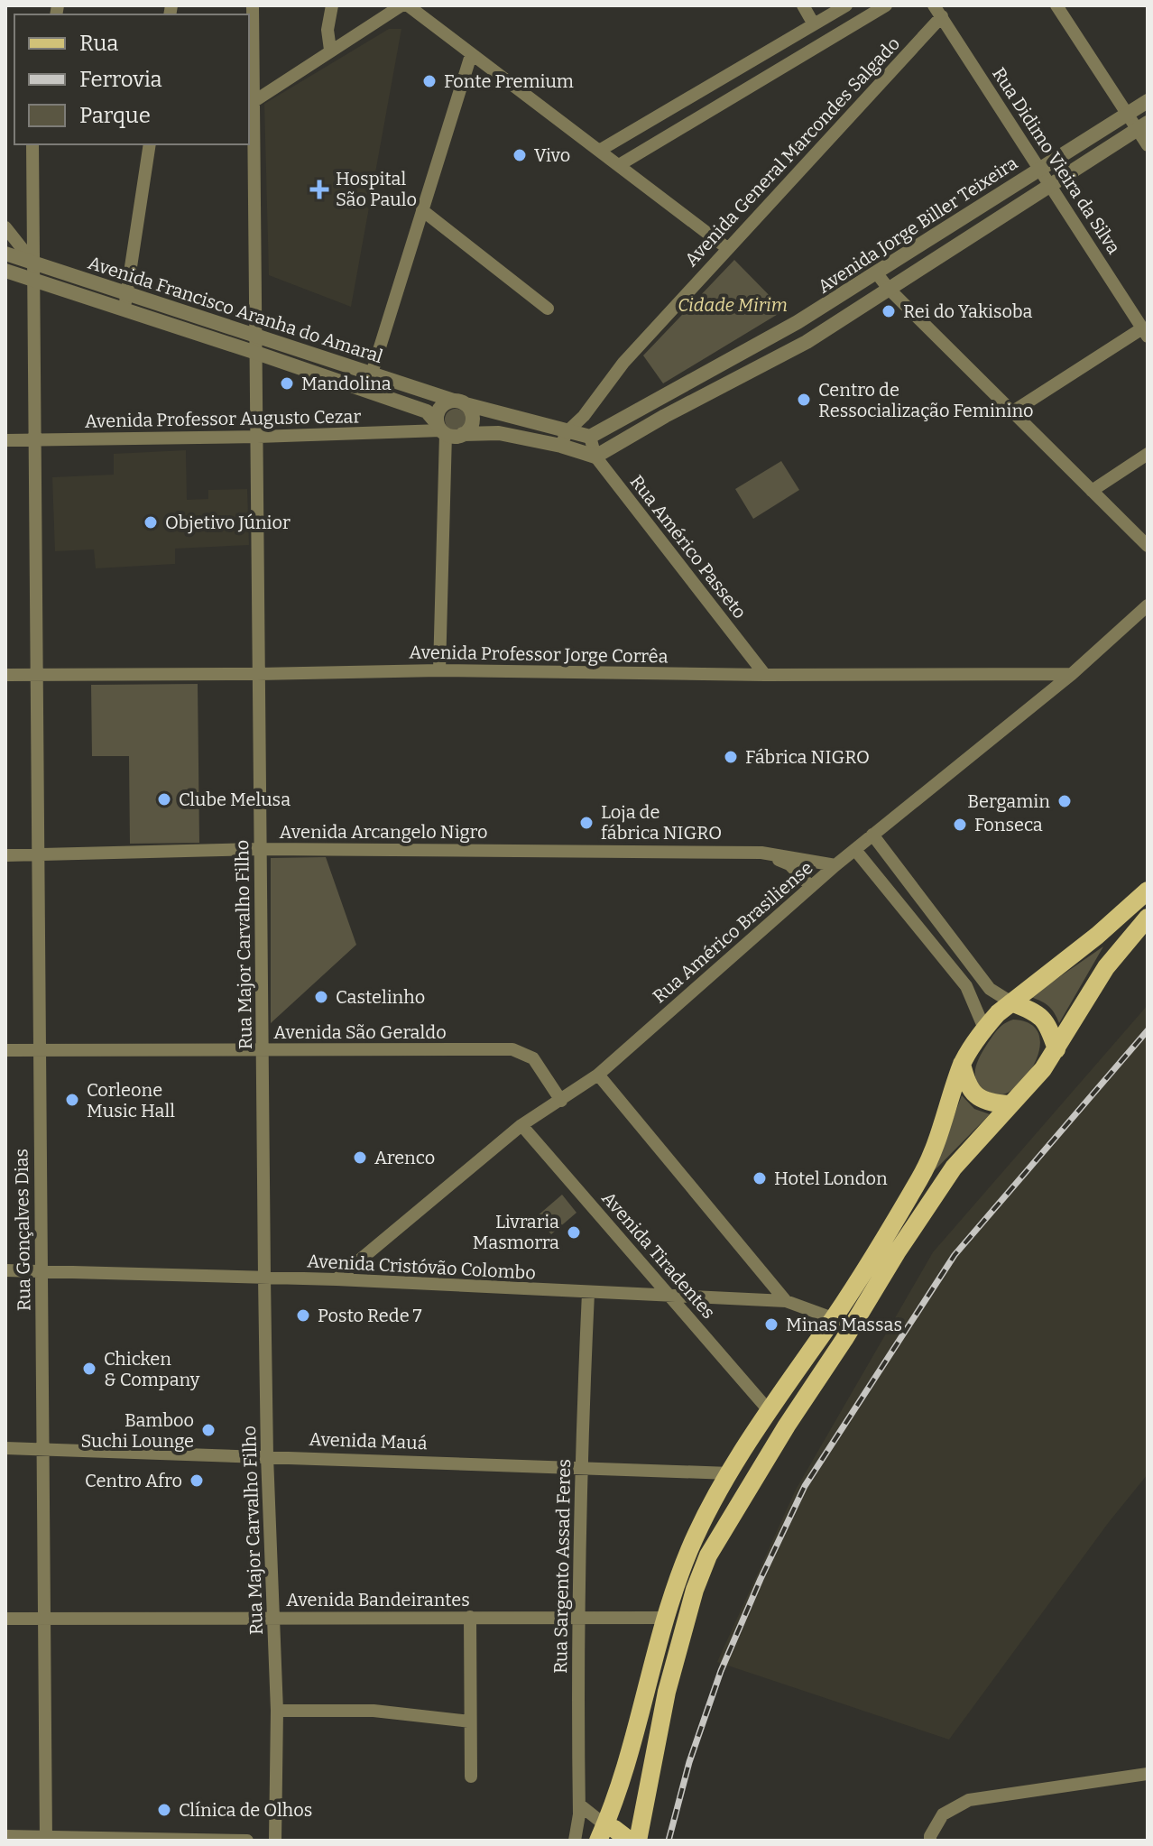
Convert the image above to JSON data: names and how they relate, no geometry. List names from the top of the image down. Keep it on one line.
{"streets":{"street":["Avenida General Marcondes Salgado","Rua Didimo Vieira da Silva","Avenida Jorge Biller Teixeira","Avenida Francisco Aranha do Amaral","Avenida Professor Augusto Cezar","Rua Américo Passeto","Avenida Professor Jorge Corrêa","Avenida Arcangelo Nigro","Rua Américo Brasiliense","Rua Major Carvalho Filho","Avenida São Geraldo","Rua Gonçalves Dias","Avenida Tiradentes","Avenida Cristóvão Colombo","Avenida Mauá","Rua Sargento Assad Feres","Avenida Bandeirantes"]},"crossings":[["Avenida General Marcondes Salgado","Rua Didimo Vieira da Silva"],["Avenida General Marcondes Salgado","Avenida Francisco Aranha do Amaral"],["Rua Didimo Vieira da Silva","Avenida Jorge Biller Teixeira"],["Avenida Jorge Biller Teixeira","Avenida Francisco Aranha do Amaral"],["Avenida Jorge Biller Teixeira","Rua Américo Passeto"],["Avenida Francisco Aranha do Amaral","Avenida Professor Augusto Cezar"],["Avenida Francisco Aranha do Amaral","Rua Américo Passeto"],["Avenida Francisco Aranha do Amaral","Rua Major Carvalho Filho"],["Avenida Francisco Aranha do Amaral","Rua Gonçalves Dias"],["Avenida Professor Augusto Cezar","Rua Major Carvalho Filho"],["Avenida Professor Augusto Cezar","Rua Gonçalves Dias"],["Rua Américo Passeto","Avenida Professor Jorge Corrêa"],["Avenida Professor Jorge Corrêa","Rua Américo Brasiliense"],["Avenida Professor Jorge Corrêa","Rua Major Carvalho Filho"],["Avenida Professor Jorge Corrêa","Rua Gonçalves Dias"],["Avenida Arcangelo Nigro","Rua Américo Brasiliense"],["Avenida Arcangelo Nigro","Rua Major Carvalho Filho"],["Avenida Arcangelo Nigro","Rua Gonçalves Dias"],["Rua Américo Brasiliense","Avenida São Geraldo"],["Rua Américo Brasiliense","Avenida Tiradentes"],["Rua Américo Brasiliense","Avenida Cristóvão Colombo"],["Rua Major Carvalho Filho","Avenida São Geraldo"],["Rua Major Carvalho Filho","Avenida Cristóvão Colombo"],["Rua Major Carvalho Filho","Avenida Mauá"],["Rua Major Carvalho Filho","Avenida Bandeirantes"],["Avenida São Geraldo","Rua Gonçalves Dias"],["Rua Gonçalves Dias","Avenida Cristóvão Colombo"],["Rua Gonçalves Dias","Avenida Mauá"],["Rua Gonçalves Dias","Avenida Bandeirantes"],["Avenida Tiradentes","Avenida Cristóvão Colombo"],["Avenida Cristóvão Colombo","Rua Sargento Assad Feres"],["Avenida Mauá","Rua Sargento Assad Feres"],["Rua Sargento Assad Feres","Avenida Bandeirantes"]],"parks":["Cidade Mirim"],"places":{"other":["Fonte Premium","Vivo","Rei do Yakisoba","Mandolina","Centro de Ressocialização Feminino","Objetivo Júnior","Fábrica NIGRO","Clube Melusa","Bergamin","Loja de fábrica NIGRO","Fonseca","Castelinho","Corleone Music Hall","Arenco","Hotel London","Livraria Masmorra","Posto Rede 7","Minas Massas","Chicken & Company","Bamboo Suchi Lounge","Centro Afro","Clínica de Olhos"],"health":["Hospital São Paulo"]},"legend":["Rua","Ferrovia","Parque"]}
